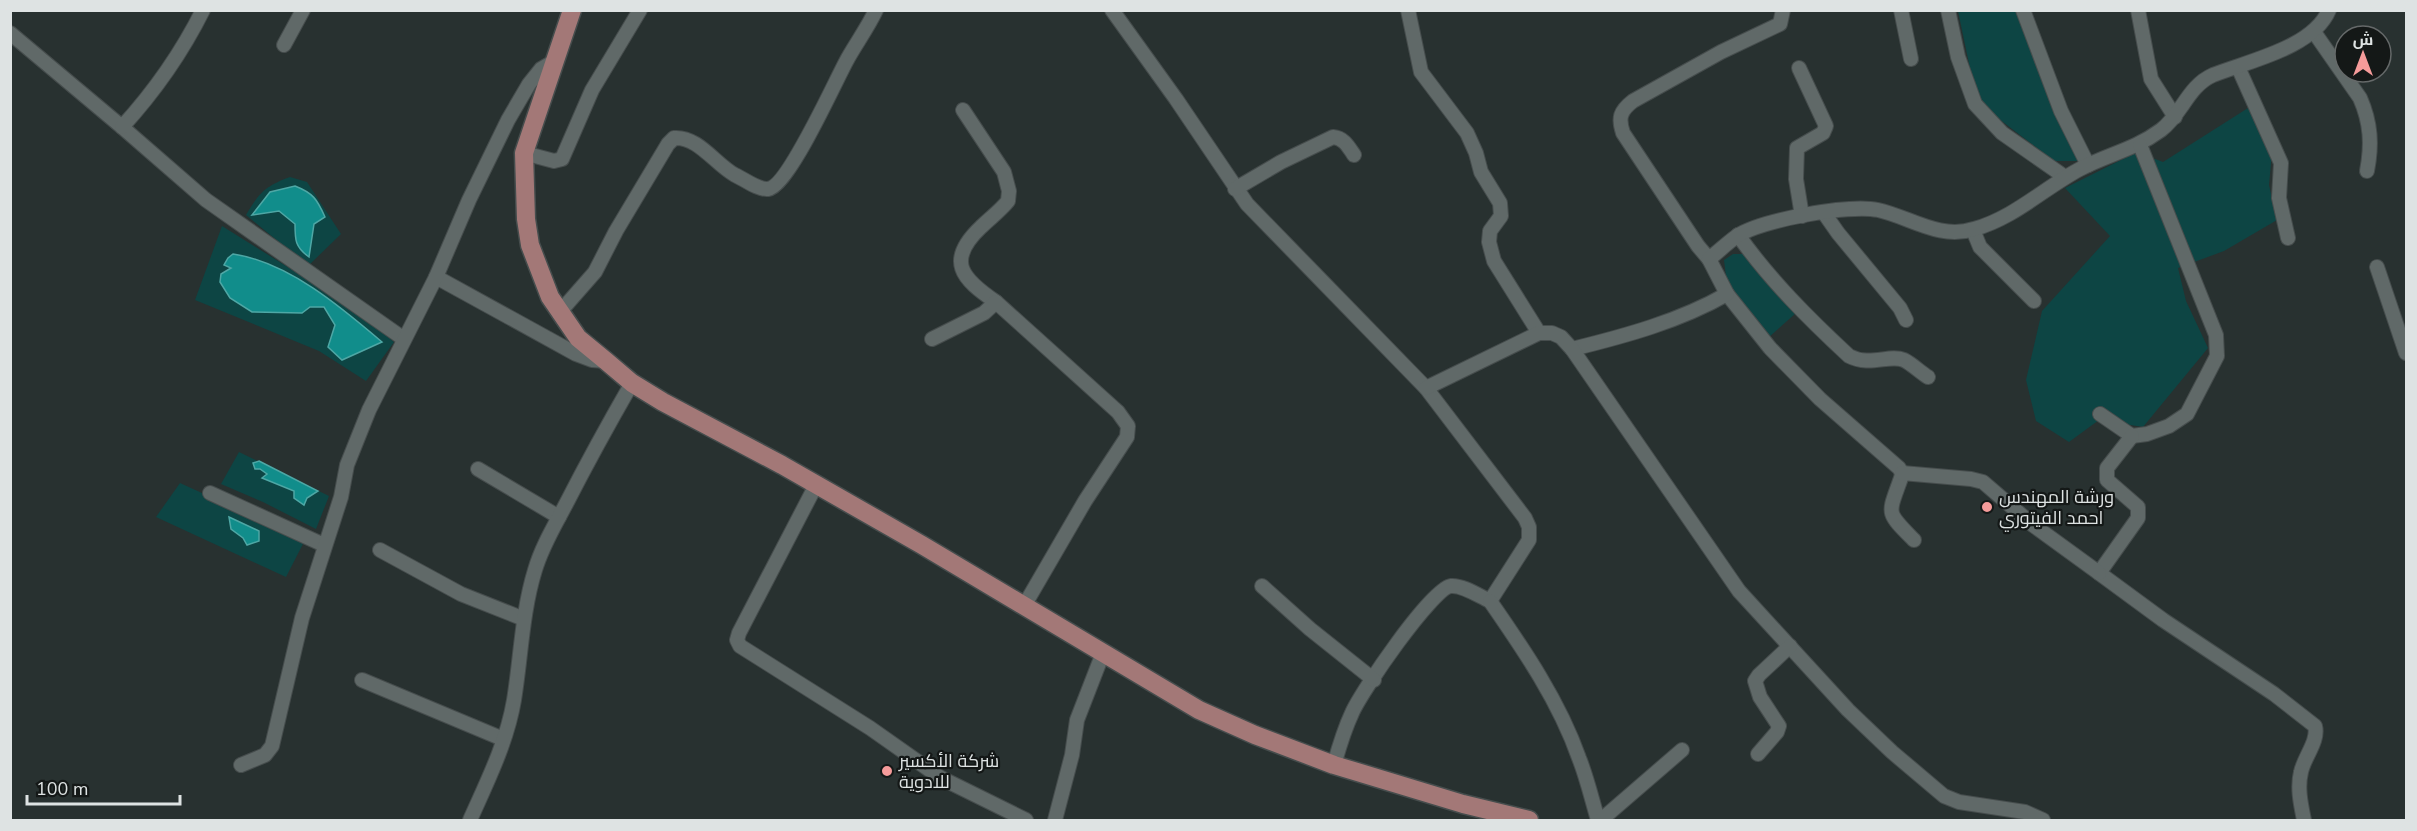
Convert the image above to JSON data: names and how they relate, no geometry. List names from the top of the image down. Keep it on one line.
{"places":["ورشة المهندس احمد الفيتوري","شركة الأكسير للادوية"],"scale_bar":"100 m","north":"top"}
